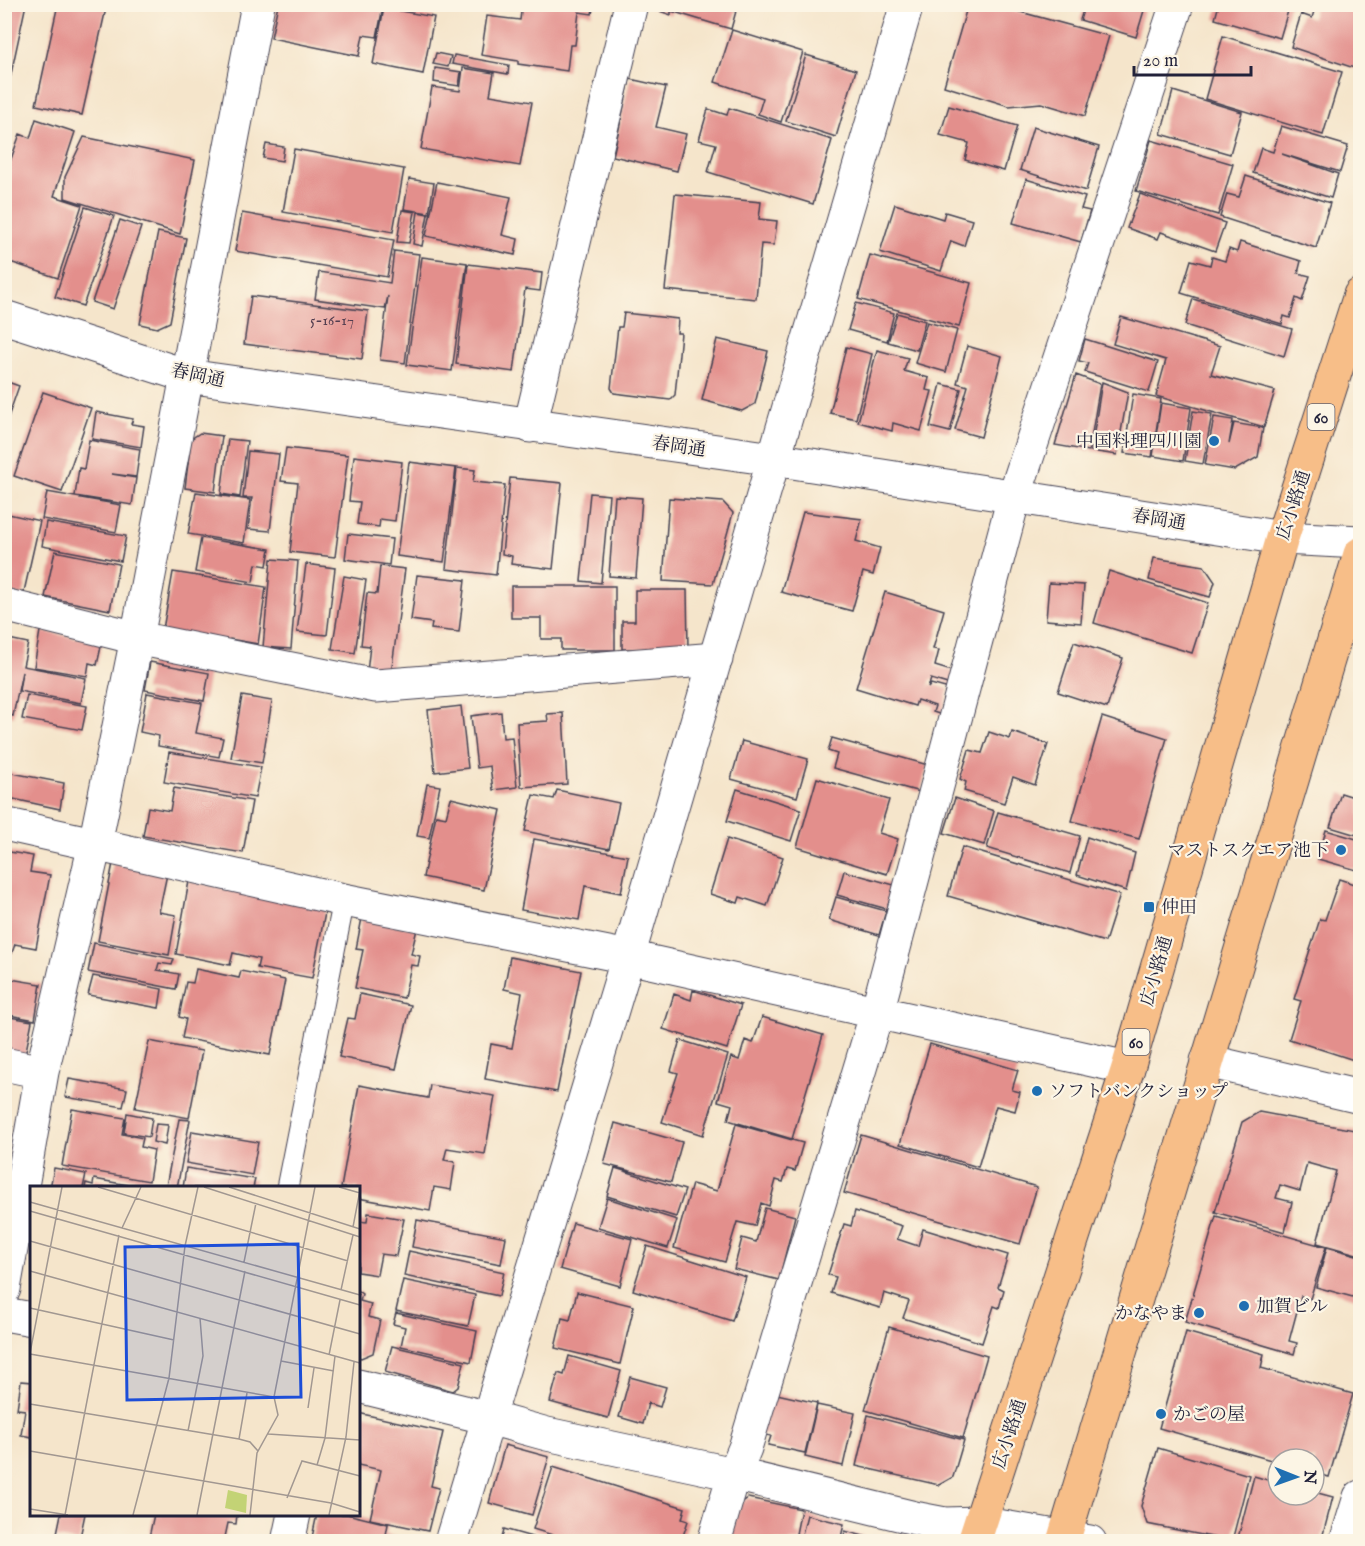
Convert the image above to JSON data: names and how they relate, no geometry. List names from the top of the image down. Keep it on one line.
{"streets":{"main road":["60","広小路通"],"street":["春岡通"]},"crossings":[["春岡通","広小路通"]],"places":{"other":["中国料理四川園","マストスクエア池下","ソフトバンクショップ","加賀ビル","かなやま","かごの屋"],"transit":["仲田"]},"house_numbers":["5-16-17"],"scale_bar":"20 m","north":"right"}
